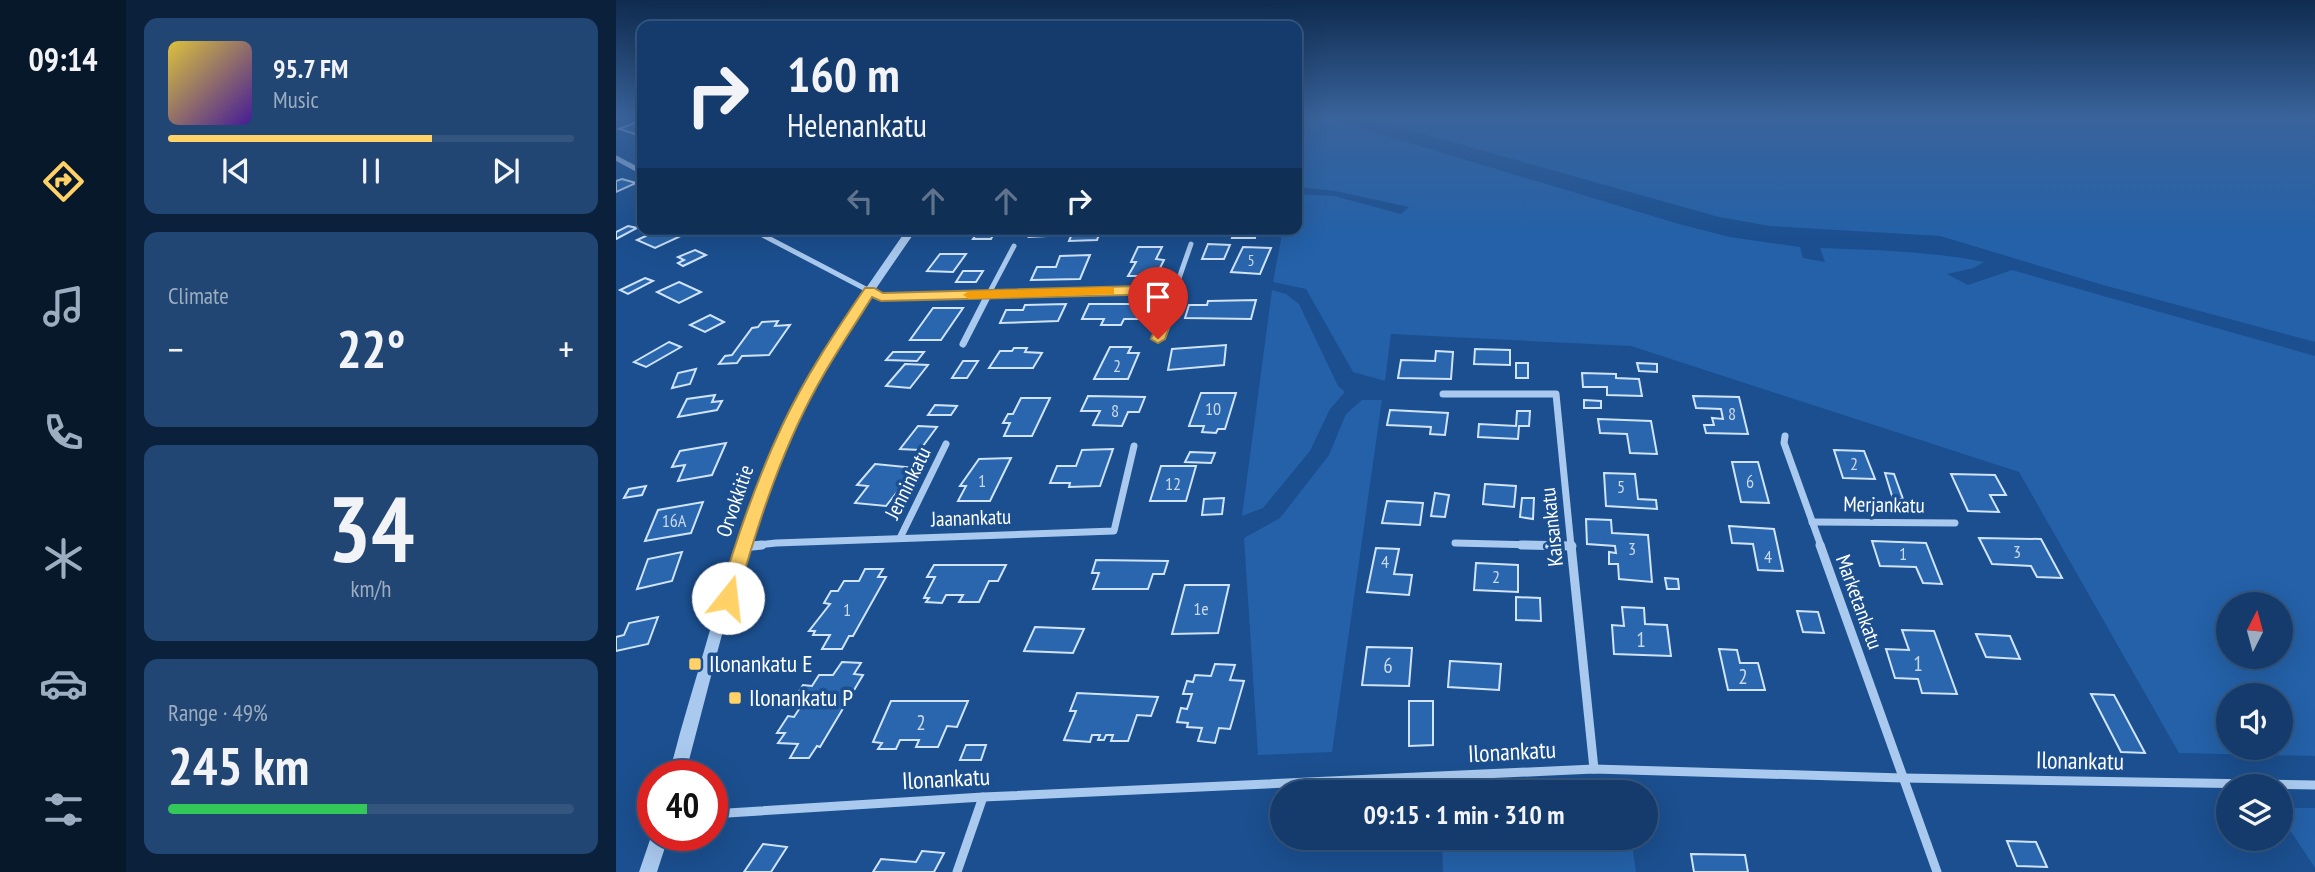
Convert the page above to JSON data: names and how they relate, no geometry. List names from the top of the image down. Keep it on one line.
{"streets":{"street":["Jenninkatu","Orvokkitie","Merjankatu","Jaanankatu","Kaisankatu","Marketankatu","Ilonankatu"]},"crossings":[["Jenninkatu","Jaanankatu"],["Orvokkitie","Jaanankatu"],["Merjankatu","Marketankatu"],["Kaisankatu","Ilonankatu"],["Marketankatu","Ilonankatu"]],"places":{"transit":["Ilonankatu E","Ilonankatu P"]},"house_numbers":["5","2","10","8","8","2","1","6","12","5","16A","3","3","1","4","4","2","1e","1","1","1","6","2","2"],"north":"top","page":{"tabs":"09:14","turn":["160 m","Helenankatu"],"song":["95.7 FM","Music"],"tile":["Climate",["34","km/h"],["Range · 49%","245 km"]],"heat":["−","22°","+"],"limit":"40","trip":"09:15 · 1 min · 310 m"}}
